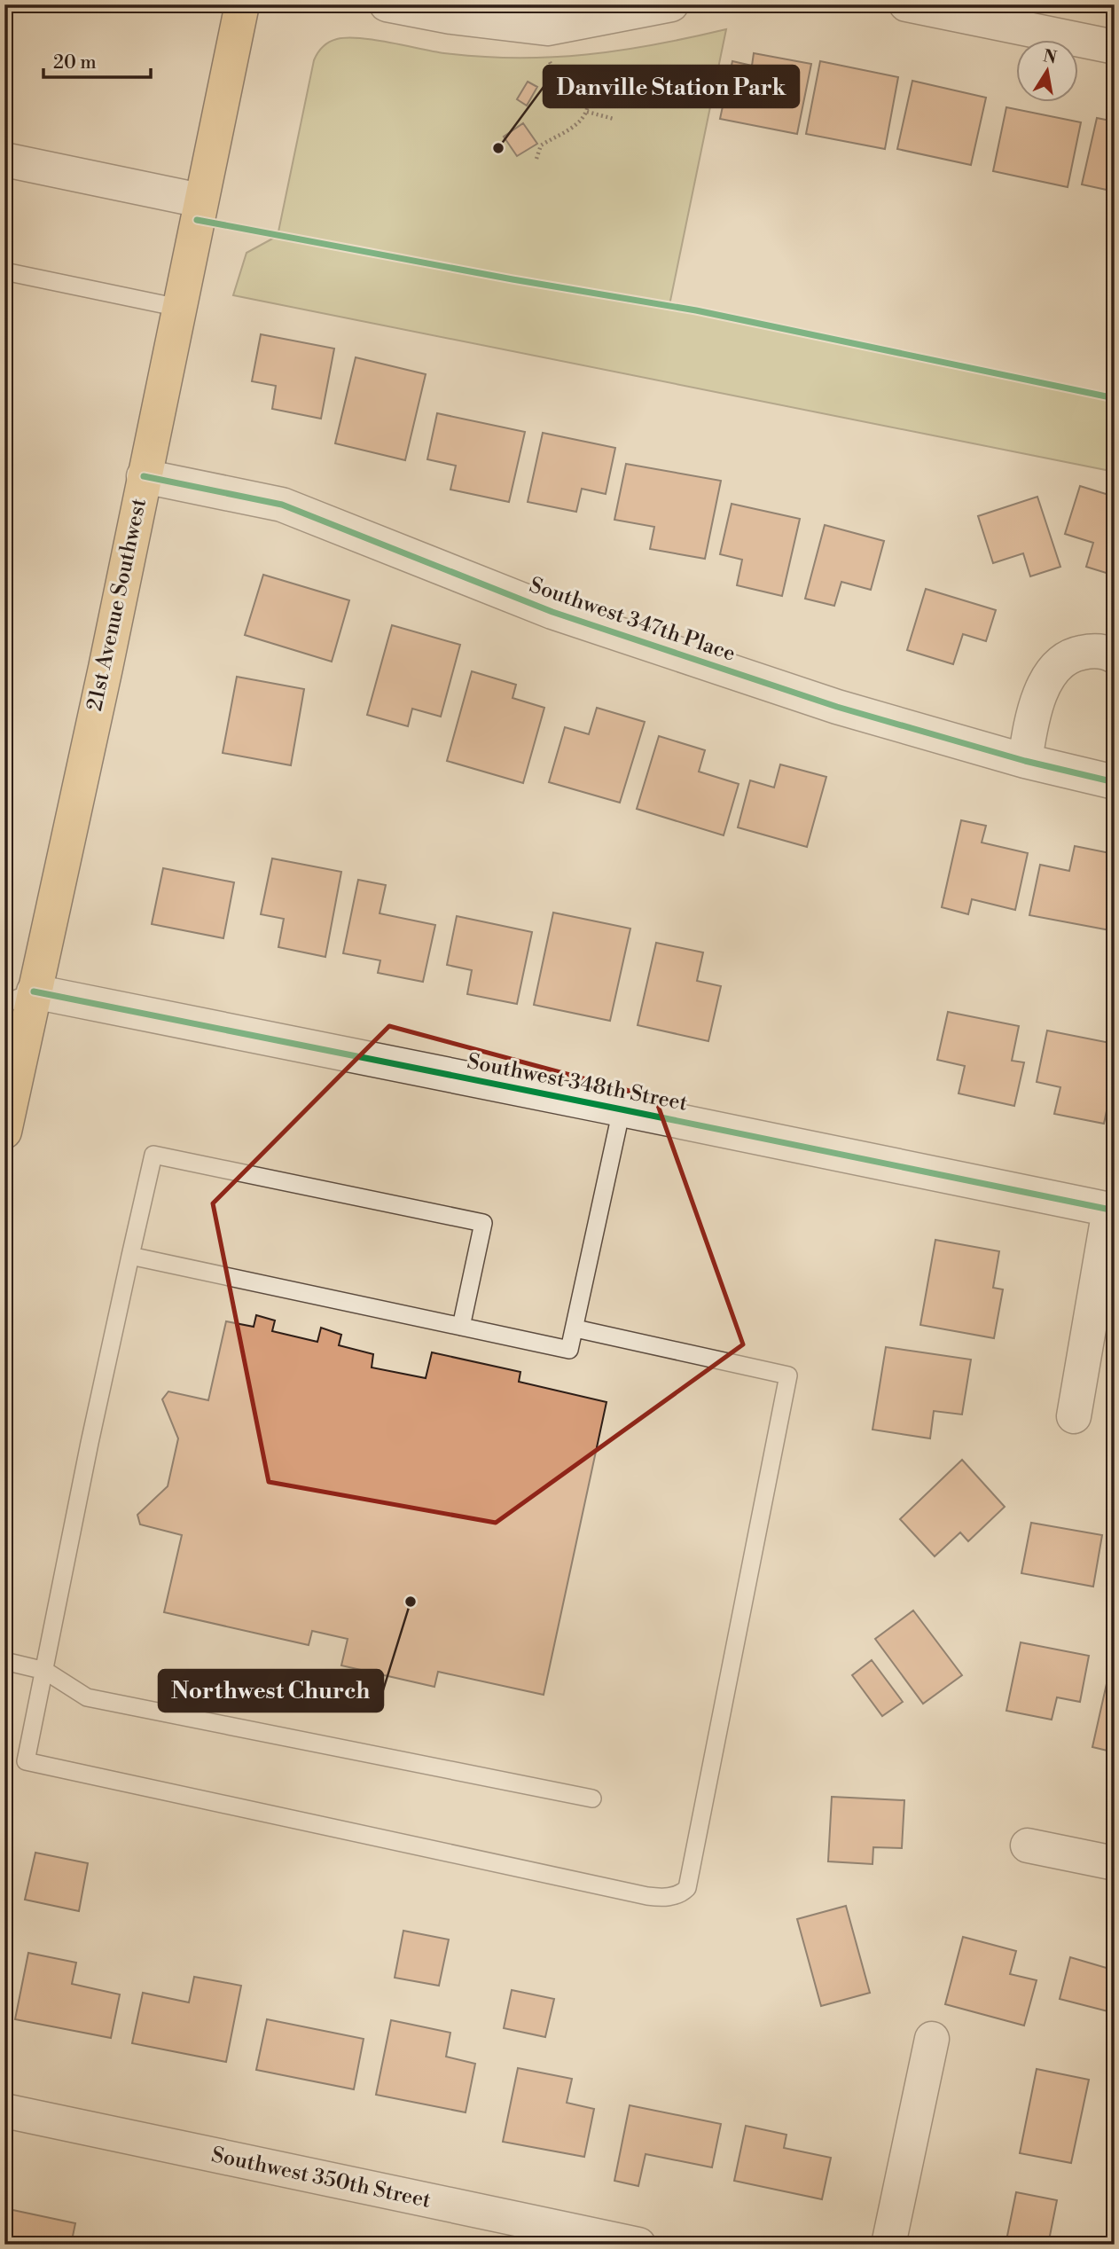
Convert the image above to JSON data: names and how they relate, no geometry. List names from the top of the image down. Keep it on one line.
{"streets":{"main road":["21st Avenue Southwest"],"street":["Southwest 347th Place","Southwest 348th Street","Southwest 350th Street"]},"crossings":[["21st Avenue Southwest","Southwest 347th Place"],["21st Avenue Southwest","Southwest 348th Street"]],"places":["Danville Station Park","Northwest Church"],"scale_bar":"20 m","north":"top"}
